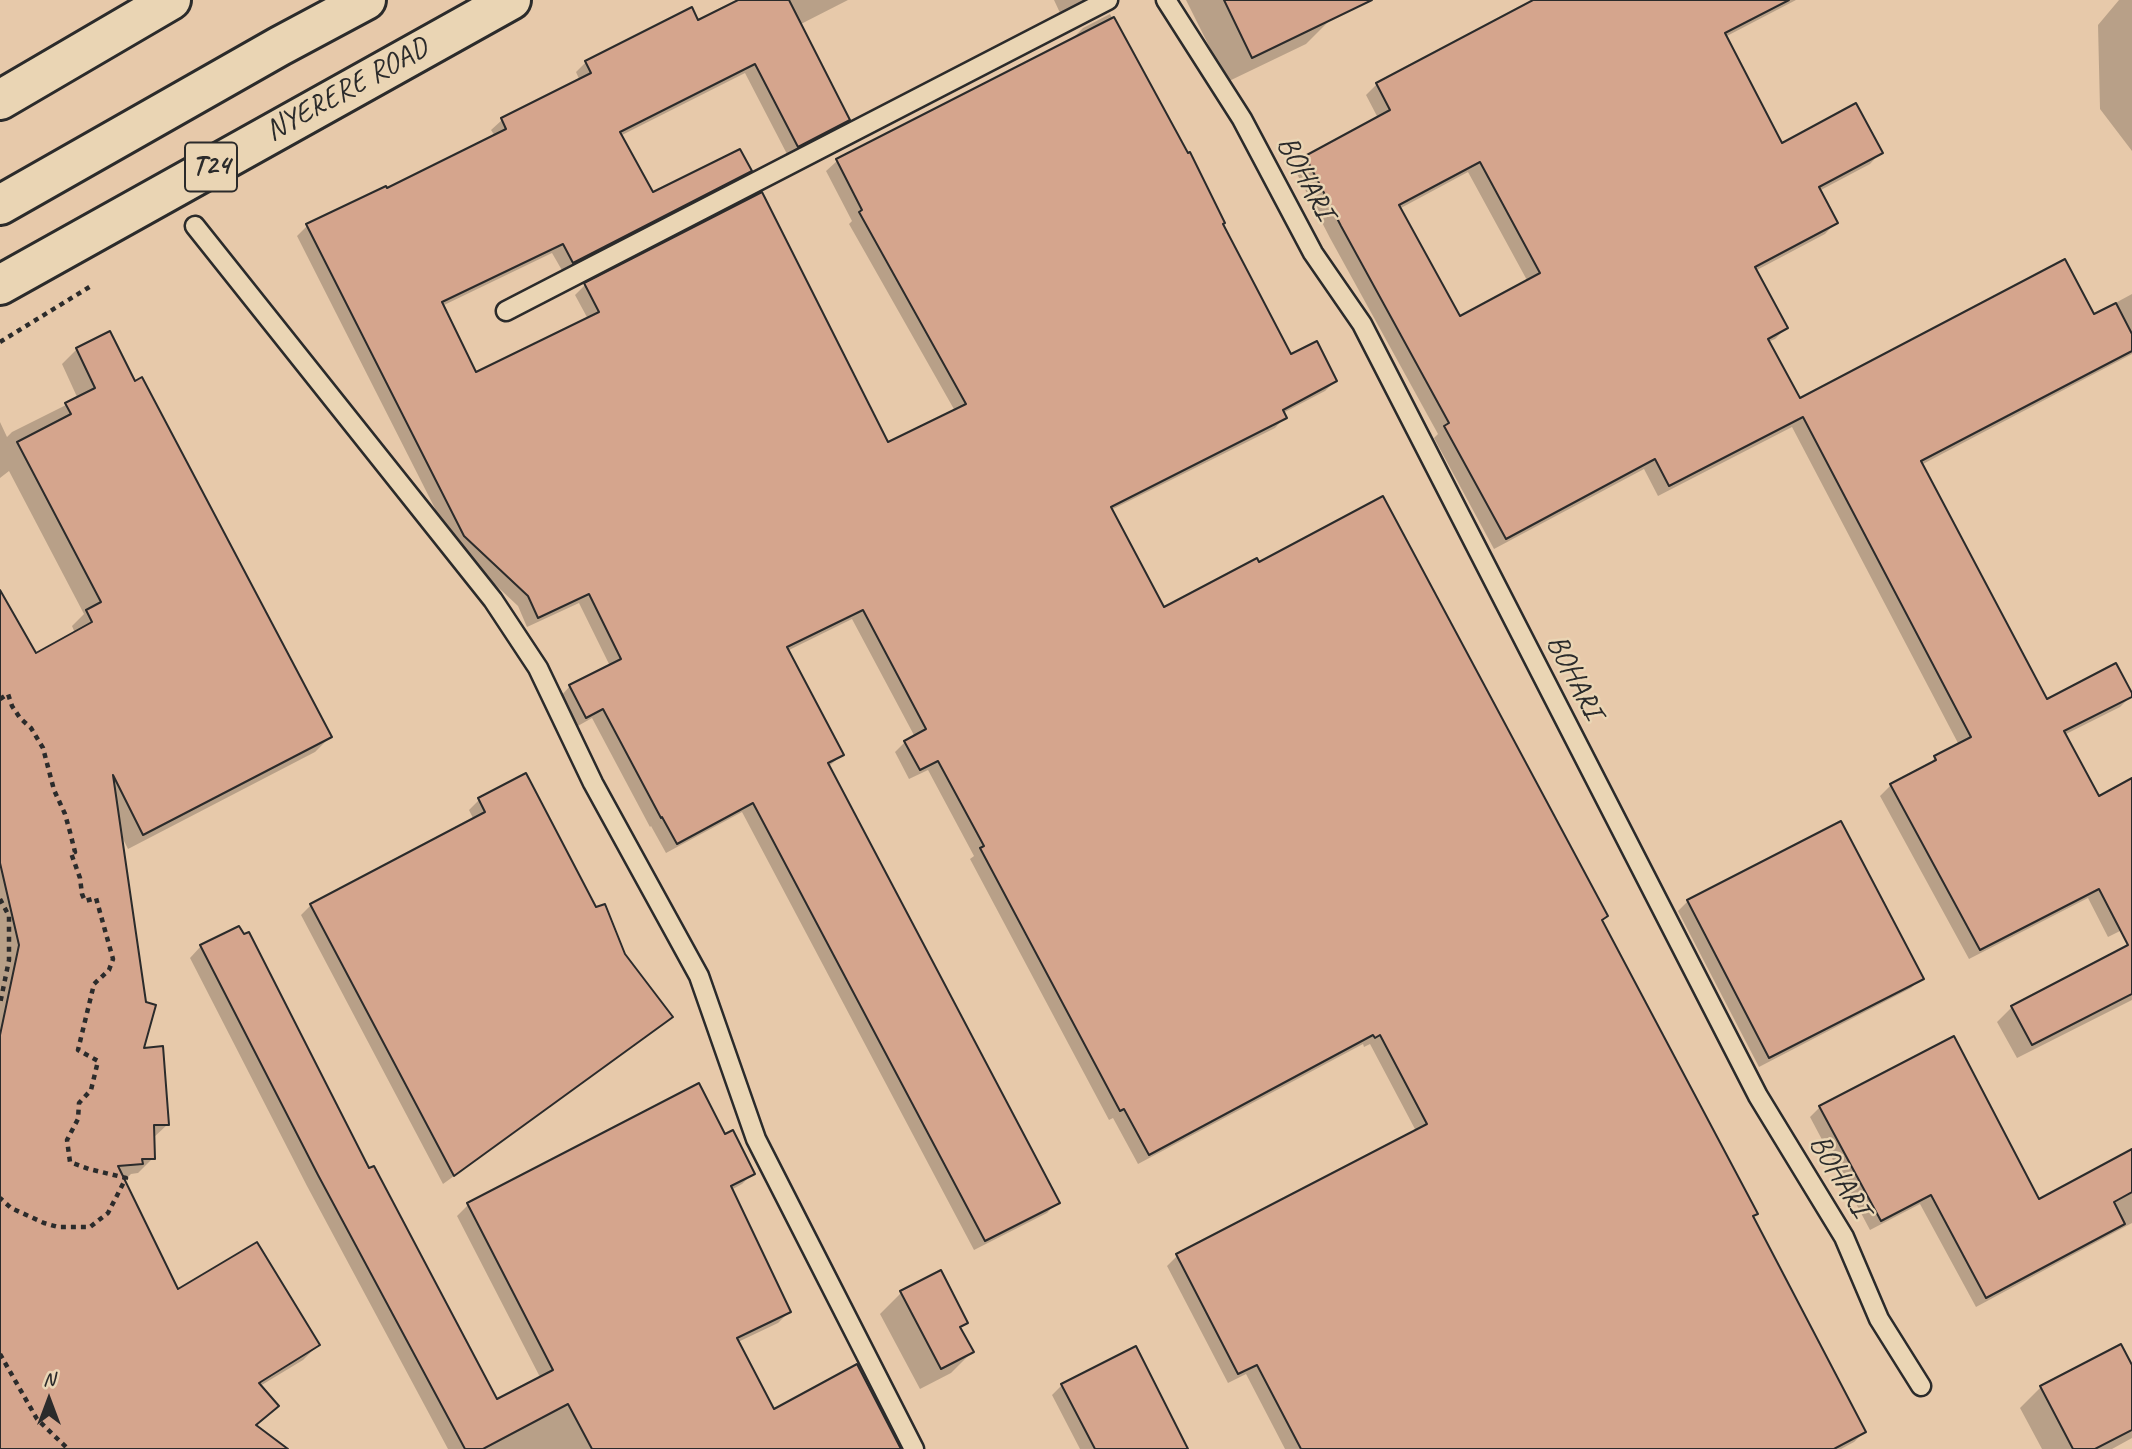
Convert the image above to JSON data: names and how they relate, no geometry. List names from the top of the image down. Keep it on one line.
{"streets":{"highway":["NYERERE ROAD","T24"],"lane":["BOHARI"]},"north":"top"}
